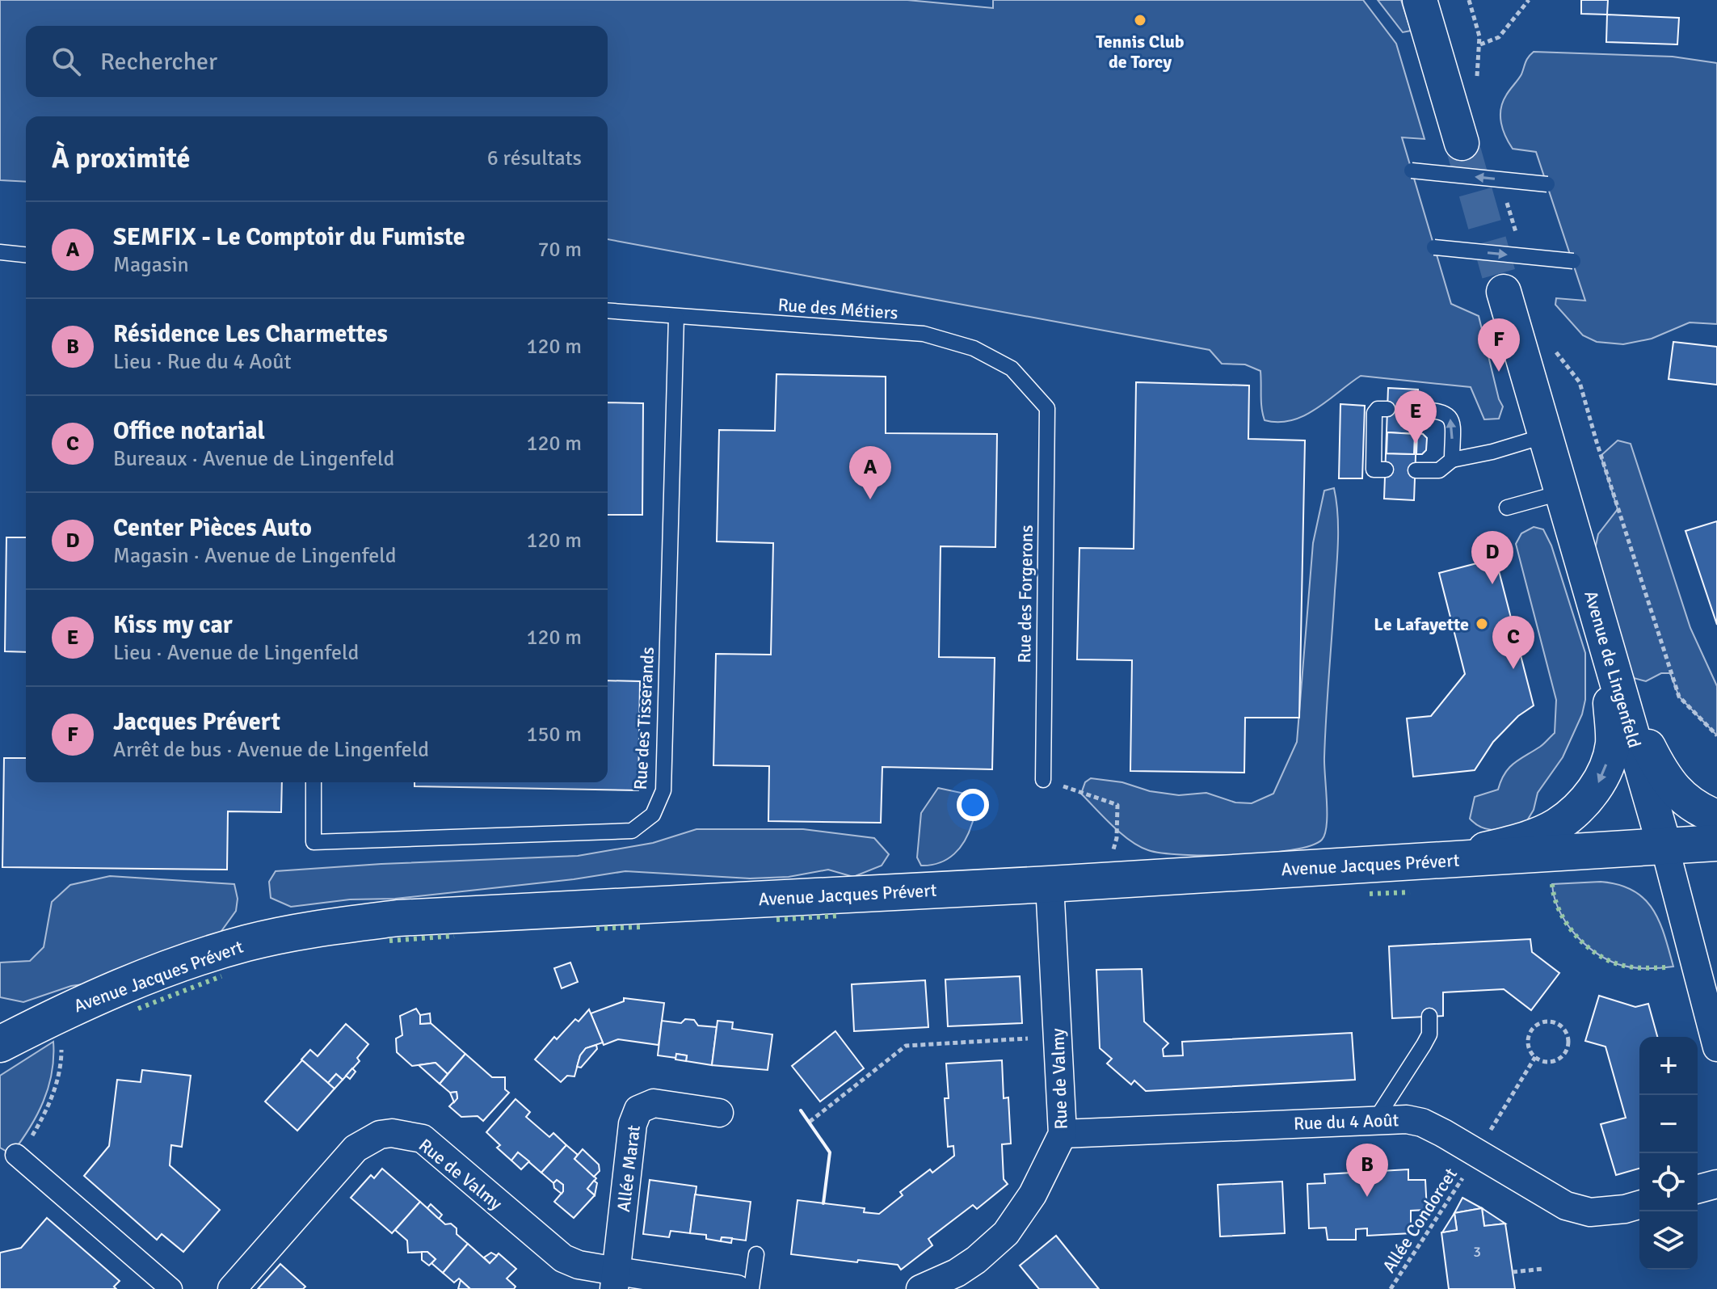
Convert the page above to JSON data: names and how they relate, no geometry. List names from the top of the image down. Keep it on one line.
{"streets":{"main road":["Avenue Jacques Prévert"],"street":["Avenue de Lingenfeld","Rue de Valmy","Rue du 4 Août","Allée Marat"],"lane":["Rue des Métiers","Rue des Forgerons","Rue des Tisserands"],"path":["Allée Condorcet"]},"crossings":[["Rue des Métiers","Rue des Forgerons"],["Rue des Métiers","Rue des Tisserands"],["Avenue de Lingenfeld","Avenue Jacques Prévert"],["Avenue Jacques Prévert","Rue de Valmy"],["Rue de Valmy","Rue du 4 Août"],["Rue de Valmy","Allée Marat"]],"places":["Tennis Club de Torcy","Le Lafayette"],"house_numbers":["3"],"page":{"search":"Rechercher","heading":["À proximité","6 résultats"],"list":[{"mark":"A","name":"SEMFIX - Le Comptoir du Fumiste","note":"Magasin","value":"70 m"},{"mark":"B","name":"Résidence Les Charmettes","note":"Lieu · Rue du 4 Août","value":"120 m"},{"mark":"C","name":"Office notarial","note":"Bureaux · Avenue de Lingenfeld","value":"120 m"},{"mark":"D","name":"Center Pièces Auto","note":"Magasin · Avenue de Lingenfeld","value":"120 m"},{"mark":"E","name":"Kiss my car","note":"Lieu · Avenue de Lingenfeld","value":"120 m"},{"mark":"F","name":"Jacques Prévert","note":"Arrêt de bus · Avenue de Lingenfeld","value":"150 m"}],"pins":["F","E","A","D","C","B"],"map_buttons":["+","−"]}}
